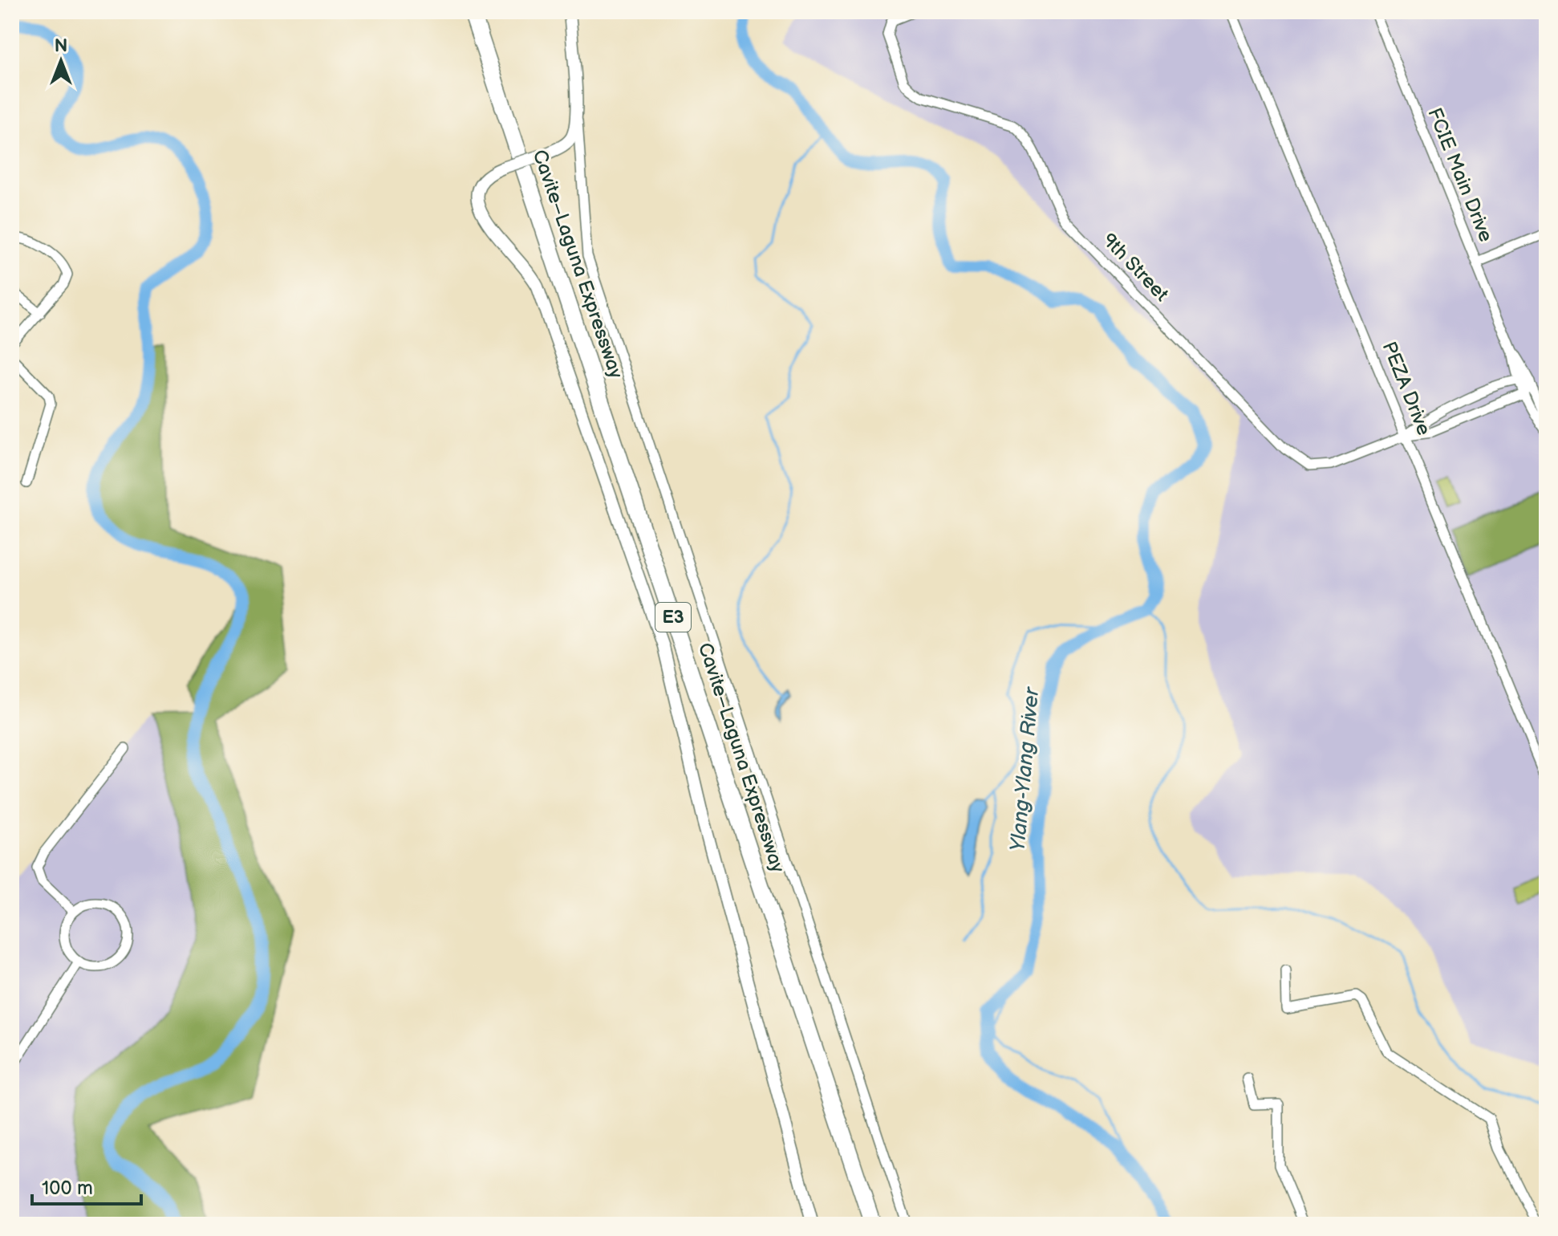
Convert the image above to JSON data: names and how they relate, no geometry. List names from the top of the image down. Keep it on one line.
{"streets":{"highway":["Cavite–Laguna Expressway","E3"],"street":["FCIE Main Drive","9th Street","PEZA Drive"]},"crossings":[["FCIE Main Drive","9th Street"],["9th Street","PEZA Drive"]],"water":["Ylang-Ylang River"],"scale_bar":"100 m","north":"top"}
